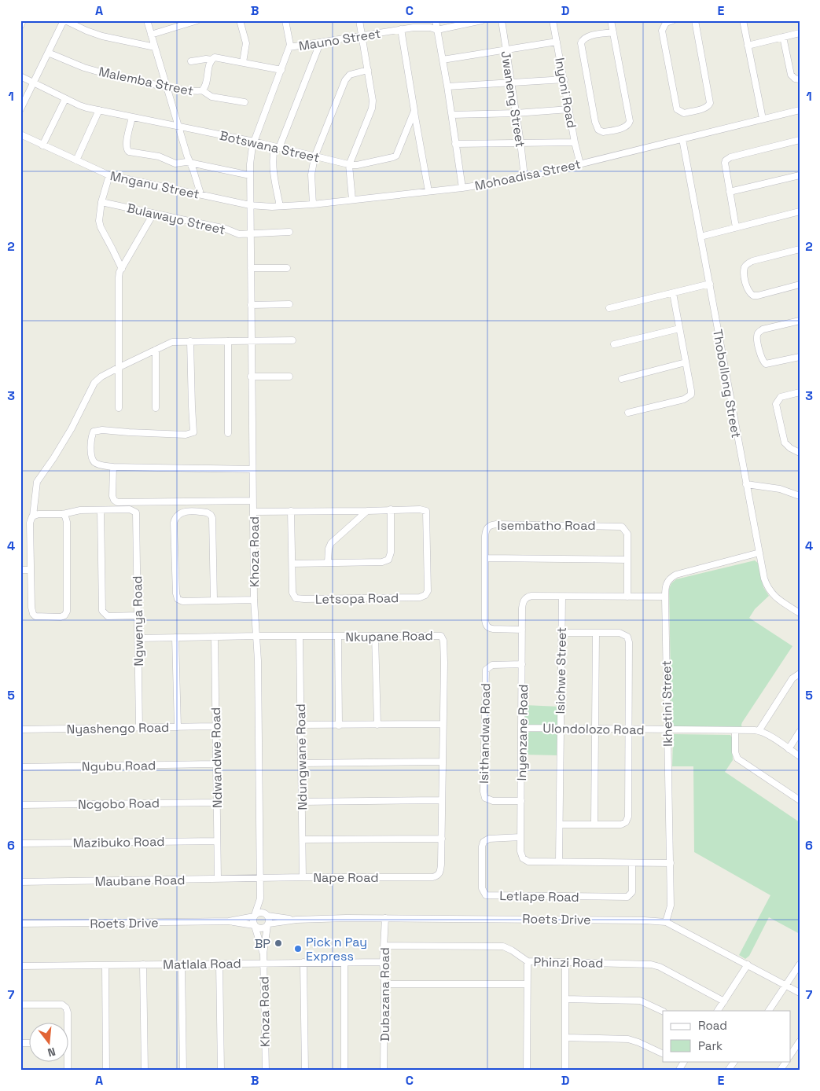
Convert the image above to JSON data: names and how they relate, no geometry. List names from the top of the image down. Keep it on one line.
{"streets":{"street":["Mauno Street","Malemba Street","Inyoni Road","Jwaneng Street","Botswana Street","Mohoadisa Street","Mnganu Street","Bulawayo Street","Thobollong Street","Isembatho Road","Khoza Road","Letsopa Road","Ngwenya Road","Nkupane Road","Isichwe Street","Ikhetini Street","Nyashengo Road","Ulondolozo Road","Inyenzane Road","Isithandwa Road","Ndungwane Road","Ndwandwe Road","Ngubu Road","Ncgobo Road","Mazibuko Road","Nape Road","Maubane Road","Letlape Road","Roets Drive","Phinzi Road","Matlala Road","Dubazana Road"]},"crossings":[["Mauno Street","Botswana Street"],["Mauno Street","Khoza Road"],["Inyoni Road","Mohoadisa Street"],["Jwaneng Street","Mohoadisa Street"],["Botswana Street","Khoza Road"],["Mohoadisa Street","Mnganu Street"],["Mohoadisa Street","Thobollong Street"],["Mohoadisa Street","Khoza Road"],["Mnganu Street","Khoza Road"],["Bulawayo Street","Khoza Road"],["Thobollong Street","Ikhetini Street"],["Isembatho Road","Inyenzane Road"],["Khoza Road","Nkupane Road"],["Khoza Road","Nape Road"],["Khoza Road","Maubane Road"],["Khoza Road","Roets Drive"],["Khoza Road","Matlala Road"],["Ngwenya Road","Nkupane Road"],["Ngwenya Road","Nyashengo Road"],["Nkupane Road","Ndungwane Road"],["Nkupane Road","Ndwandwe Road"],["Nkupane Road","Nape Road"],["Isichwe Street","Ulondolozo Road"],["Isichwe Street","Inyenzane Road"],["Ikhetini Street","Ulondolozo Road"],["Ikhetini Street","Inyenzane Road"],["Ikhetini Street","Roets Drive"],["Nyashengo Road","Ndwandwe Road"],["Ulondolozo Road","Inyenzane Road"],["Inyenzane Road","Isithandwa Road"],["Inyenzane Road","Letlape Road"],["Ndungwane Road","Nape Road"],["Ndwandwe Road","Ngubu Road"],["Ndwandwe Road","Ncgobo Road"],["Ndwandwe Road","Mazibuko Road"],["Ndwandwe Road","Maubane Road"],["Nape Road","Maubane Road"],["Roets Drive","Dubazana Road"],["Phinzi Road","Dubazana Road"],["Matlala Road","Dubazana Road"]],"places":["BP","Pick n Pay Express"],"legend":["Road","Park"],"north":"bottom","grid":{"columns":["A","B","C","D","E"],"rows":["1","2","3","4","5","6","7"]}}
